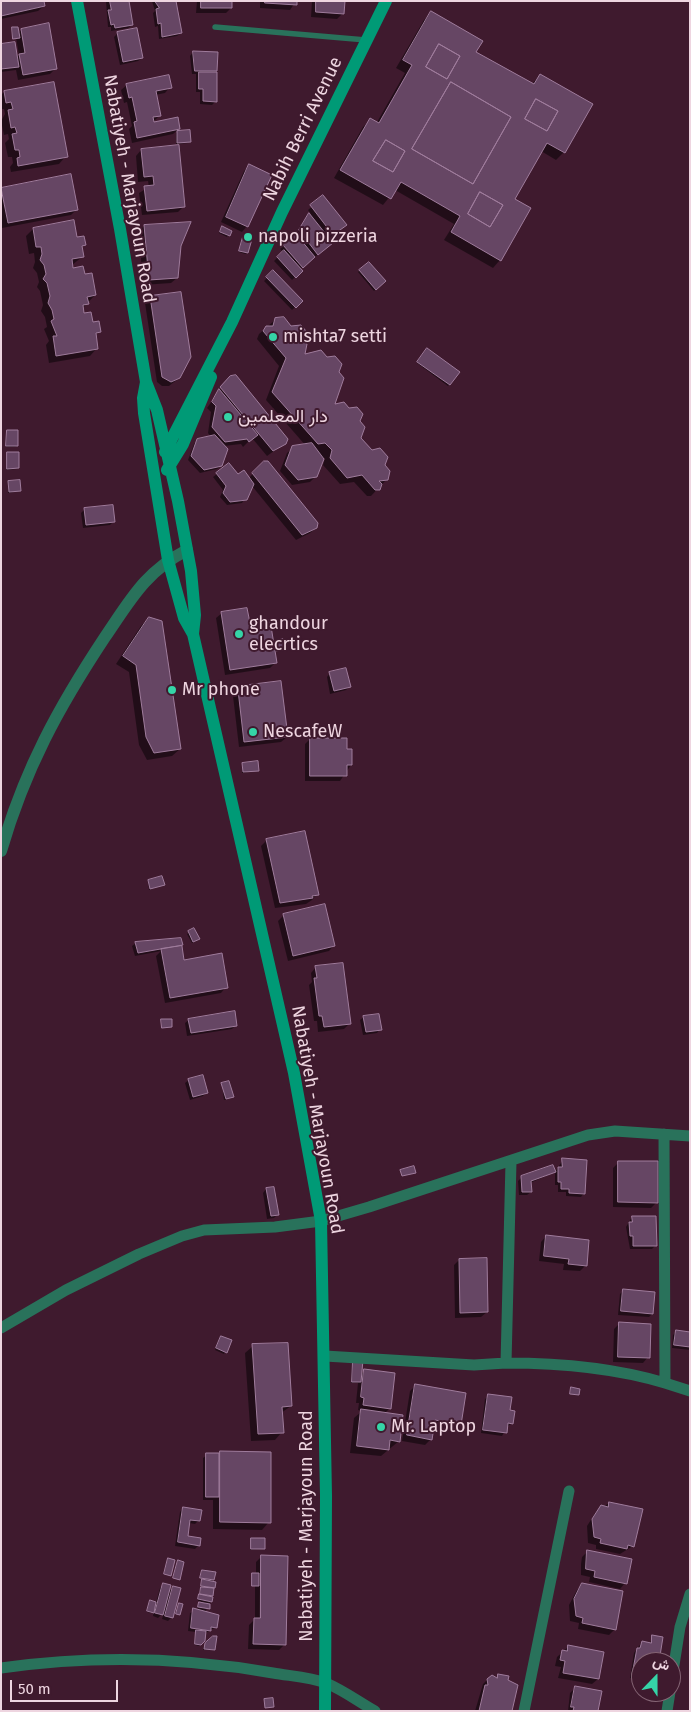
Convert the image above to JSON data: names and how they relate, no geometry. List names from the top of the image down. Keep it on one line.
{"streets":{"main road":["Nabih Berri Avenue","Nabatiyeh - Marjayoun Road"]},"crossings":[["Nabih Berri Avenue","Nabatiyeh - Marjayoun Road"]],"places":["napoli pizzeria","mishta7 setti","دار المعلمين","ghandour elecrtics","Mr phone","NescafeW","Mr. Laptop"],"scale_bar":"50 m","north":"top"}
